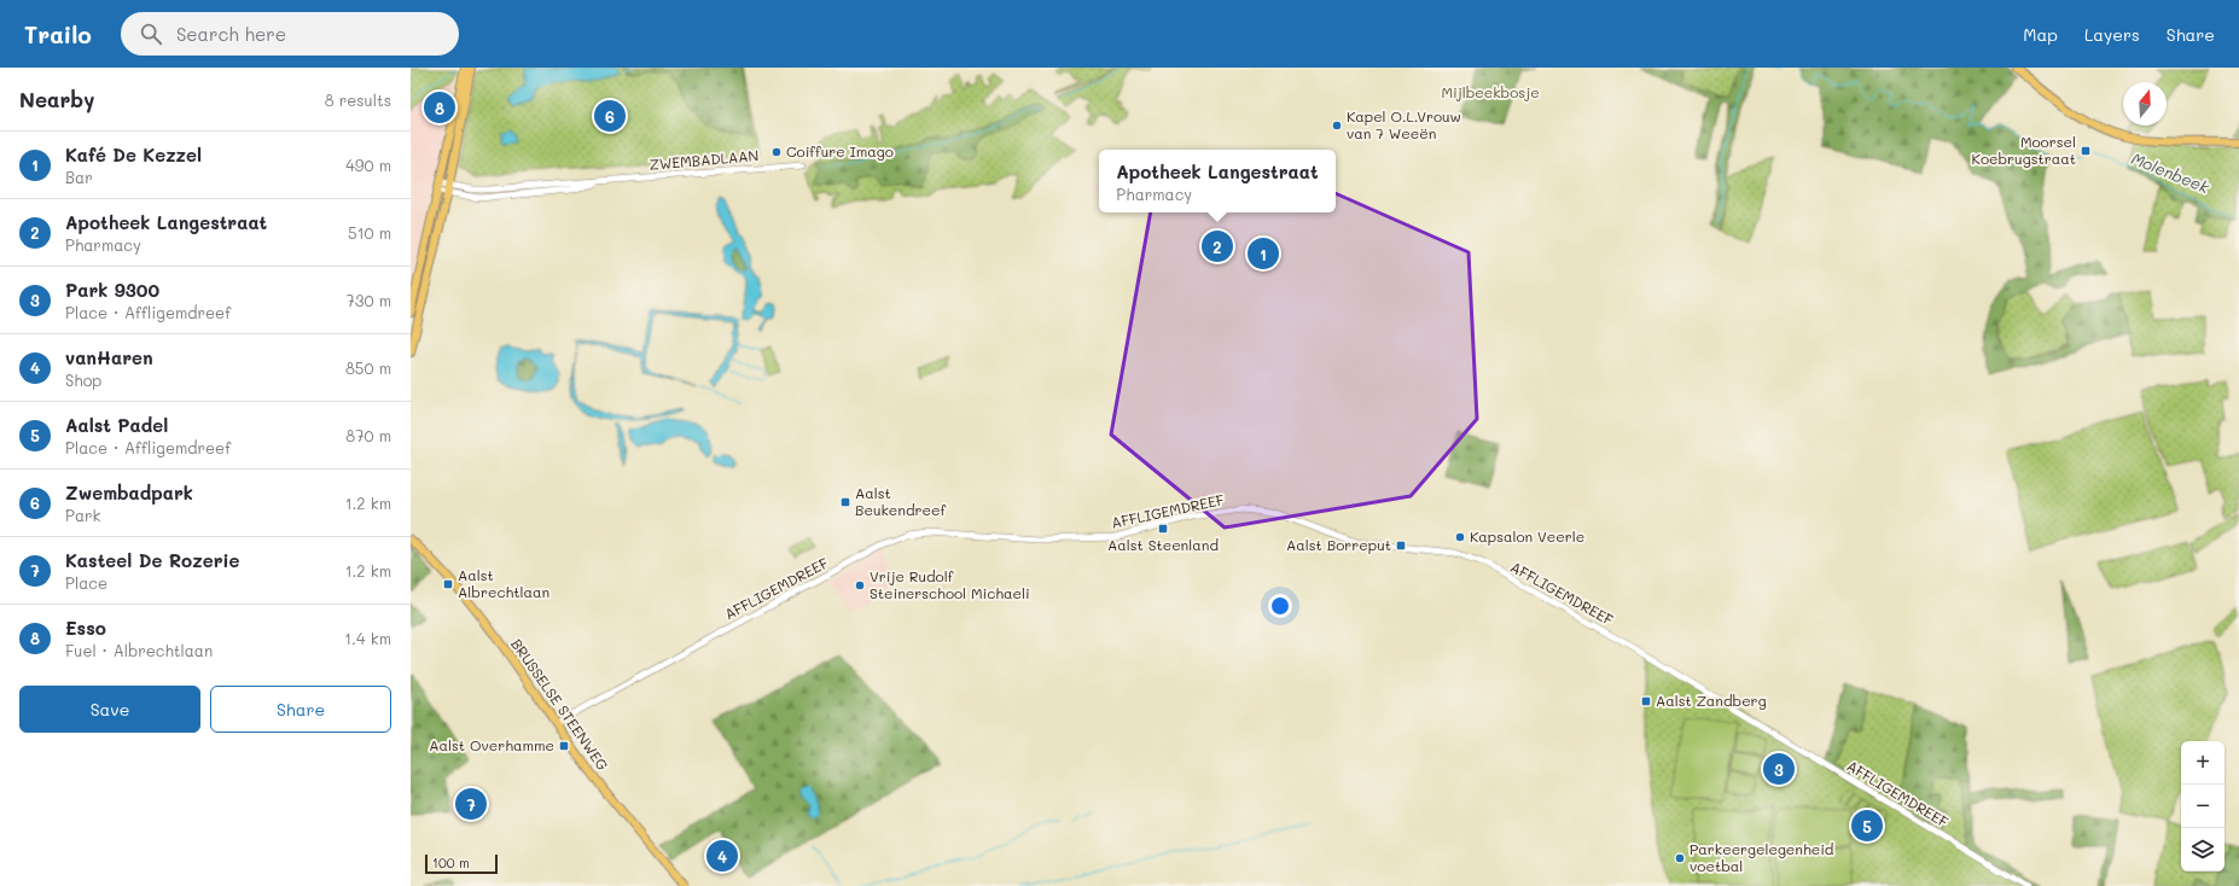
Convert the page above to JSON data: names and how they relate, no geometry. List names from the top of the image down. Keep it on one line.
{"streets":{"main road":["BRUSSELSE STEENWEG"],"street":["ZWEMBADLAAN","AFFLIGEMDREEF"]},"crossings":[["AFFLIGEMDREEF","BRUSSELSE STEENWEG"]],"water":["Molenbeek"],"parks":["Mijlbeekbosje"],"places":{"other":["Kapel O.L.Vrouw van 7 Weeën","Coiffure Imago","Kapsalon Veerle","Vrije Rudolf Steinerschool Michaeli","Parkeergelegenheid voetbal"],"transit":["Moorsel Koebrugstraat","Aalst Beukendreef","Aalst Steenland","Aalst Borreput","Aalst Albrechtlaan","Aalst Zandberg","Aalst Overhamme"]},"scale_bar":"100 m","north":"top","page":{"header":"Trailo","search":"Search here","nav":["Map","Layers","Share"],"heading":["Nearby","8 results"],"pins":["8","6","2","1","3","7","5","4"],"list":[{"mark":"1","name":"Kafé De Kezzel","note":"Bar","value":"490 m"},{"mark":"2","name":"Apotheek Langestraat","note":"Pharmacy","value":"510 m"},{"mark":"3","name":"Park 9300","note":"Place · Affligemdreef","value":"730 m"},{"mark":"4","name":"vanHaren","note":"Shop","value":"850 m"},{"mark":"5","name":"Aalst Padel","note":"Place · Affligemdreef","value":"870 m"},{"mark":"6","name":"Zwembadpark","note":"Park","value":"1.2 km"},{"mark":"7","name":"Kasteel De Rozerie","note":"Place","value":"1.2 km"},{"mark":"8","name":"Esso","note":"Fuel · Albrechtlaan","value":"1.4 km"}],"popup":["Apotheek Langestraat","Pharmacy"],"buttons":["Save","Share"],"map_buttons":["+","−"],"scale":"100 m"}}
